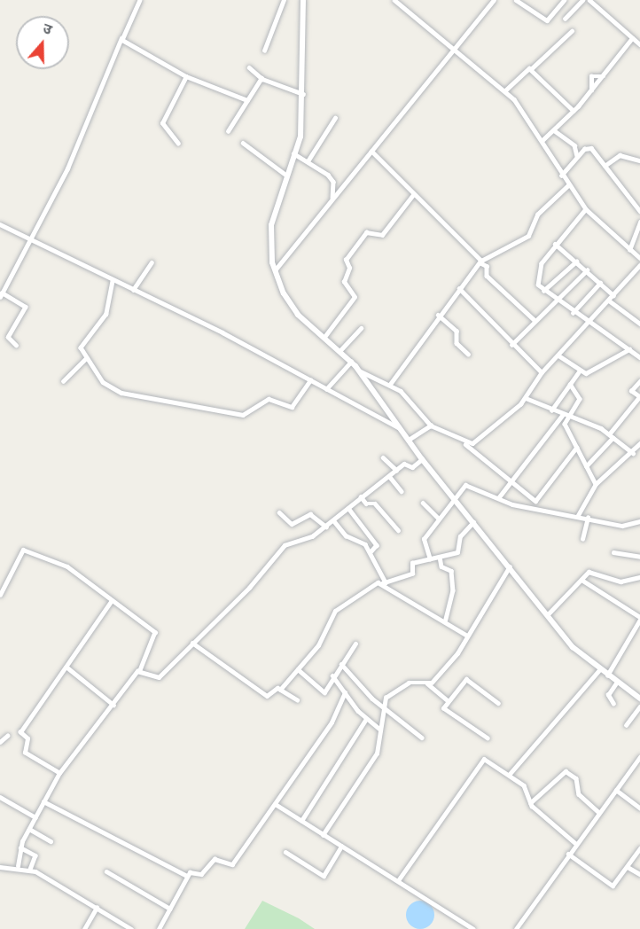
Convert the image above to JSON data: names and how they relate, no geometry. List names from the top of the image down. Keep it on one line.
{"north":"top"}
